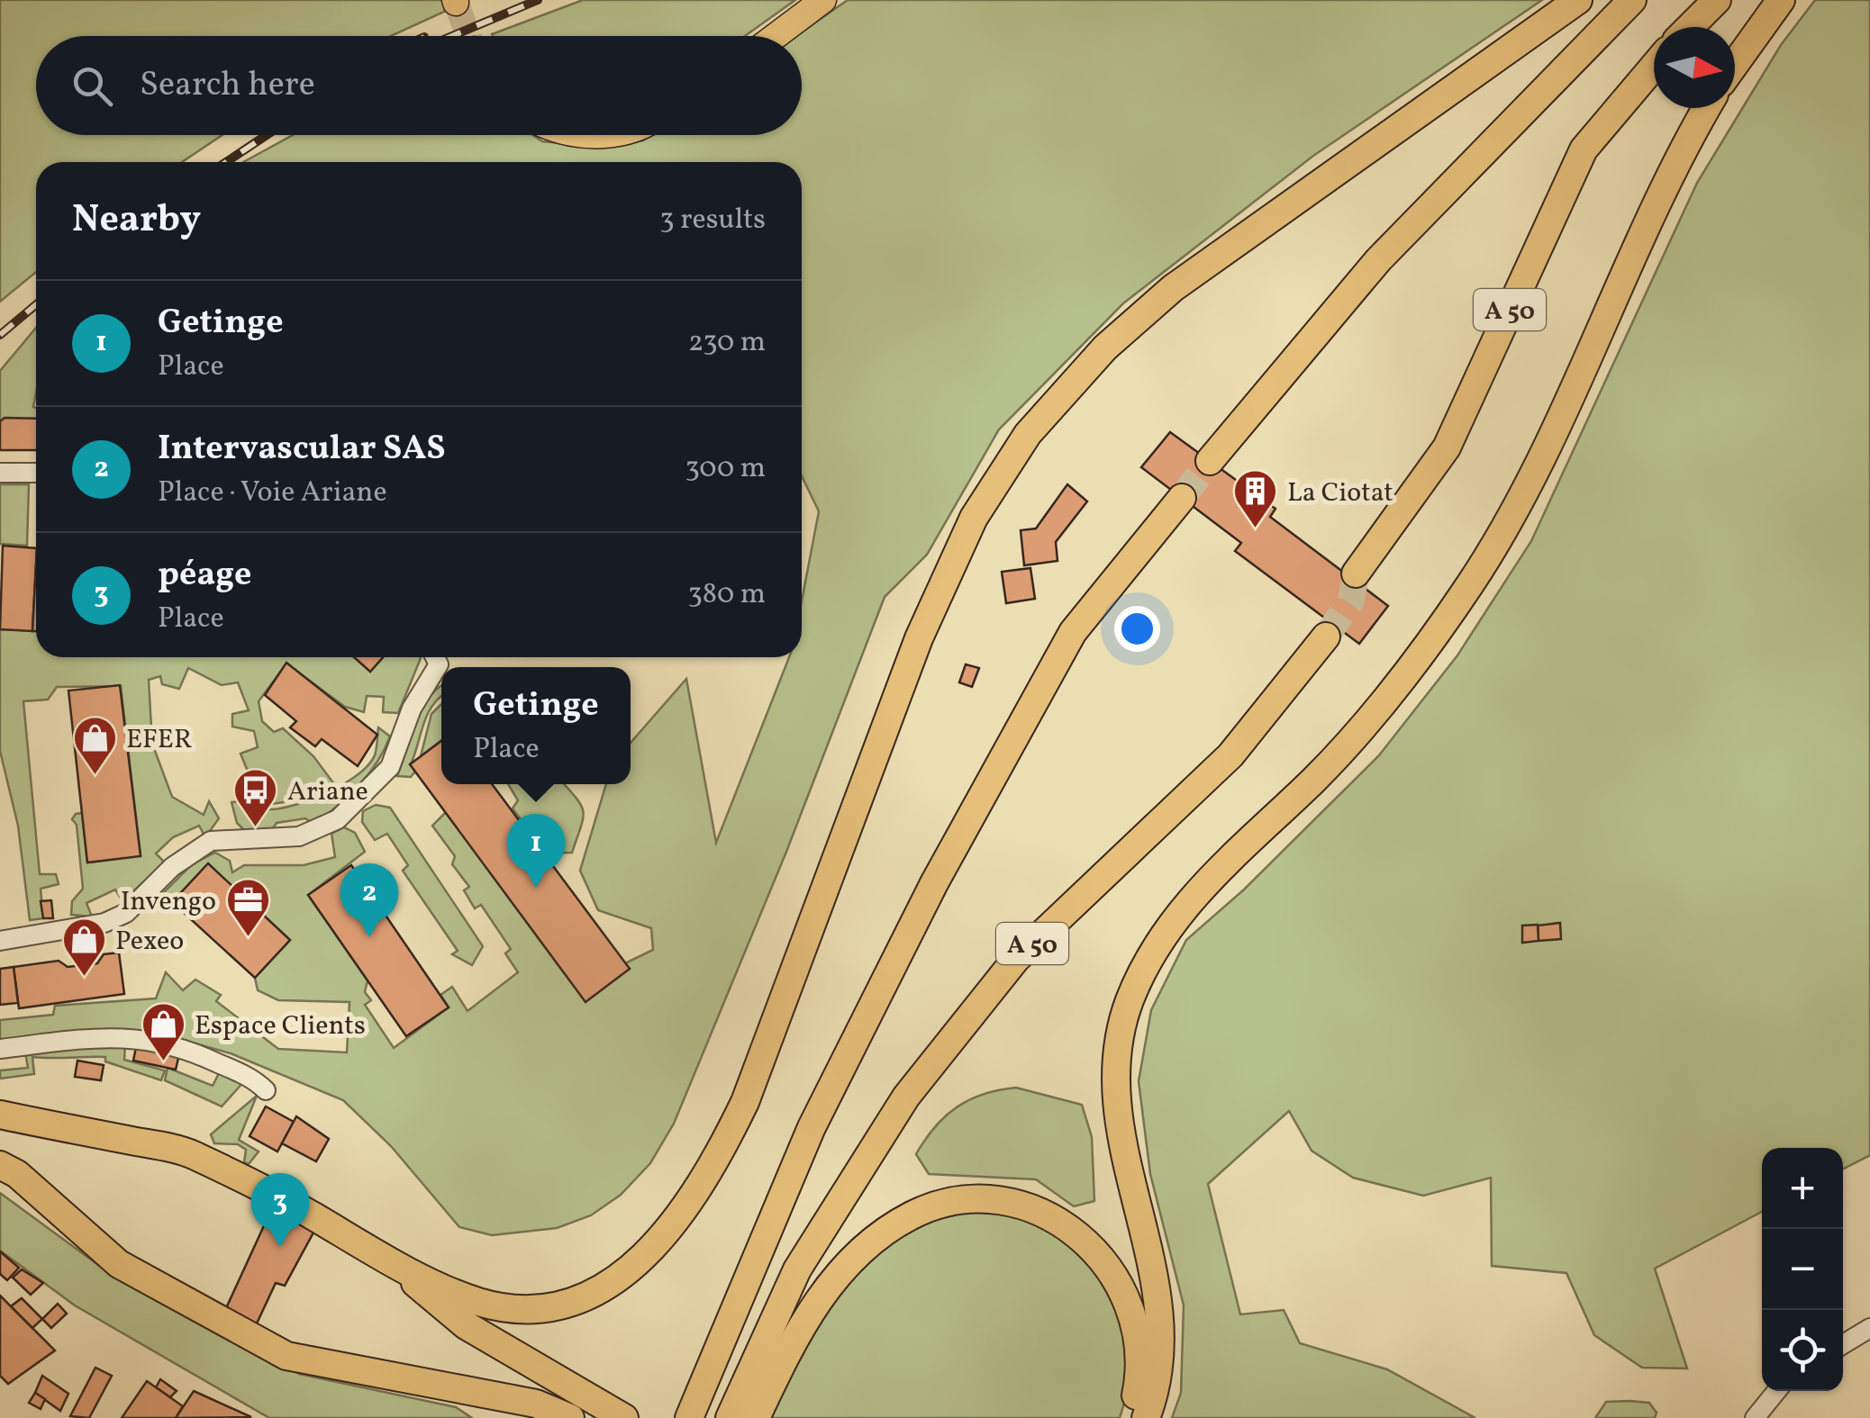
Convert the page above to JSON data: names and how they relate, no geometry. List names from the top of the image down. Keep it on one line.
{"streets":{"highway":["A 50"]},"places":{"building":["La Ciotat"],"shop":["EFER","Pexeo","Espace Clients"],"bus stop":["Ariane"],"office":["Invengo"]},"north":"right","page":{"search":"Search here","heading":["Nearby","3 results"],"list":[{"mark":"1","name":"Getinge","note":"Place","value":"230 m"},{"mark":"2","name":"Intervascular SAS","note":"Place · Voie Ariane","value":"300 m"},{"mark":"3","name":"péage","note":"Place","value":"380 m"}],"popup":["Getinge","Place"],"pins":["1","2","3"],"map_buttons":["+","−"]}}
